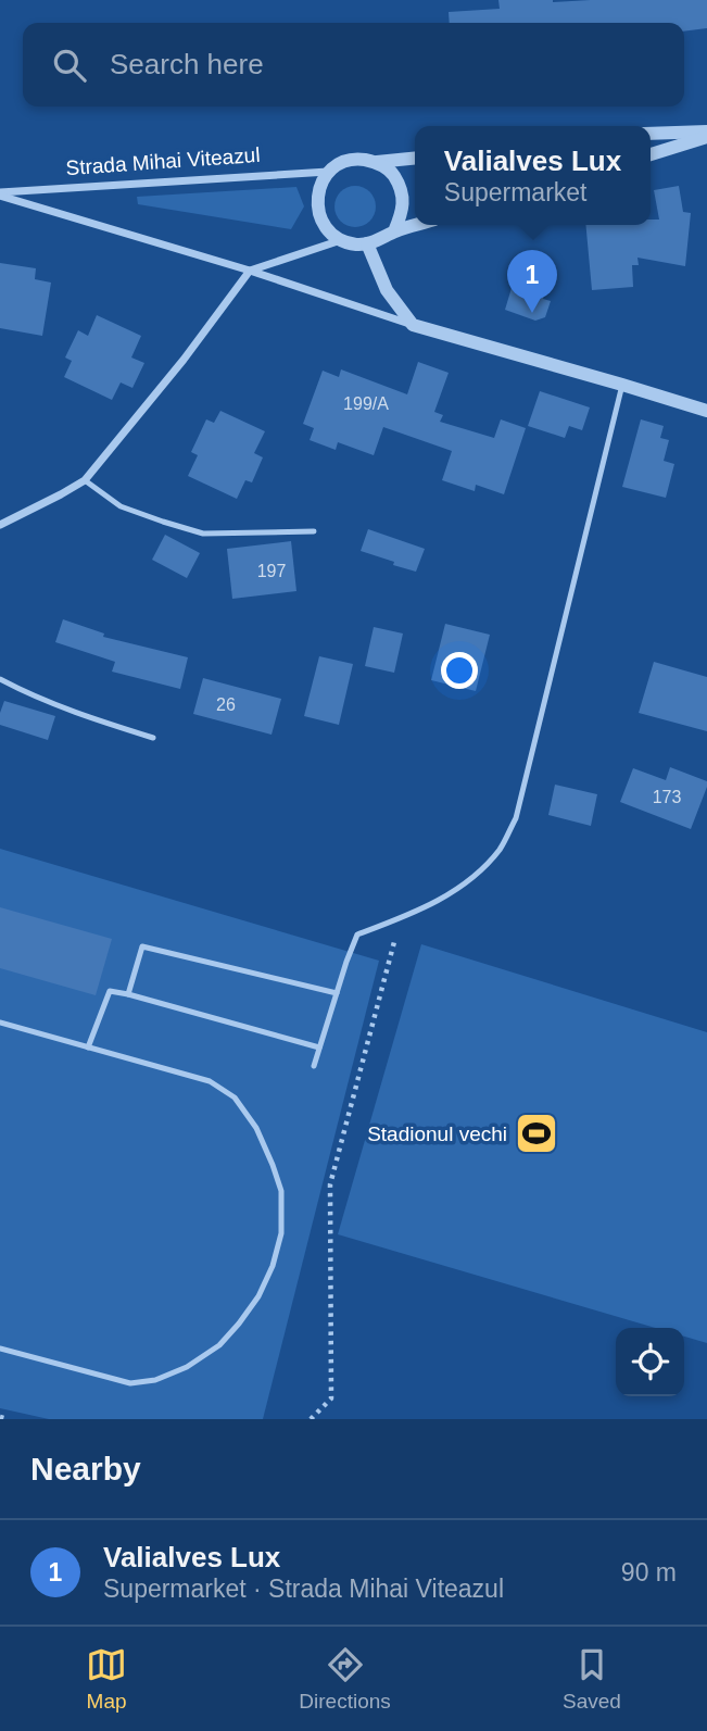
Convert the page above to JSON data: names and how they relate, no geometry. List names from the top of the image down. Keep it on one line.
{"streets":{"street":["Strada Mihai Viteazul"]},"places":{"sports":["Stadionul vechi"]},"house_numbers":["199/A","197","26","173"],"page":{"search":"Search here","popup":["Valialves Lux","Supermarket"],"pins":"1","heading":"Nearby","list":[{"mark":"1","name":"Valialves Lux","note":"Supermarket · Strada Mihai Viteazul","value":"90 m"}],"nav":["Map","Directions","Saved"]}}
